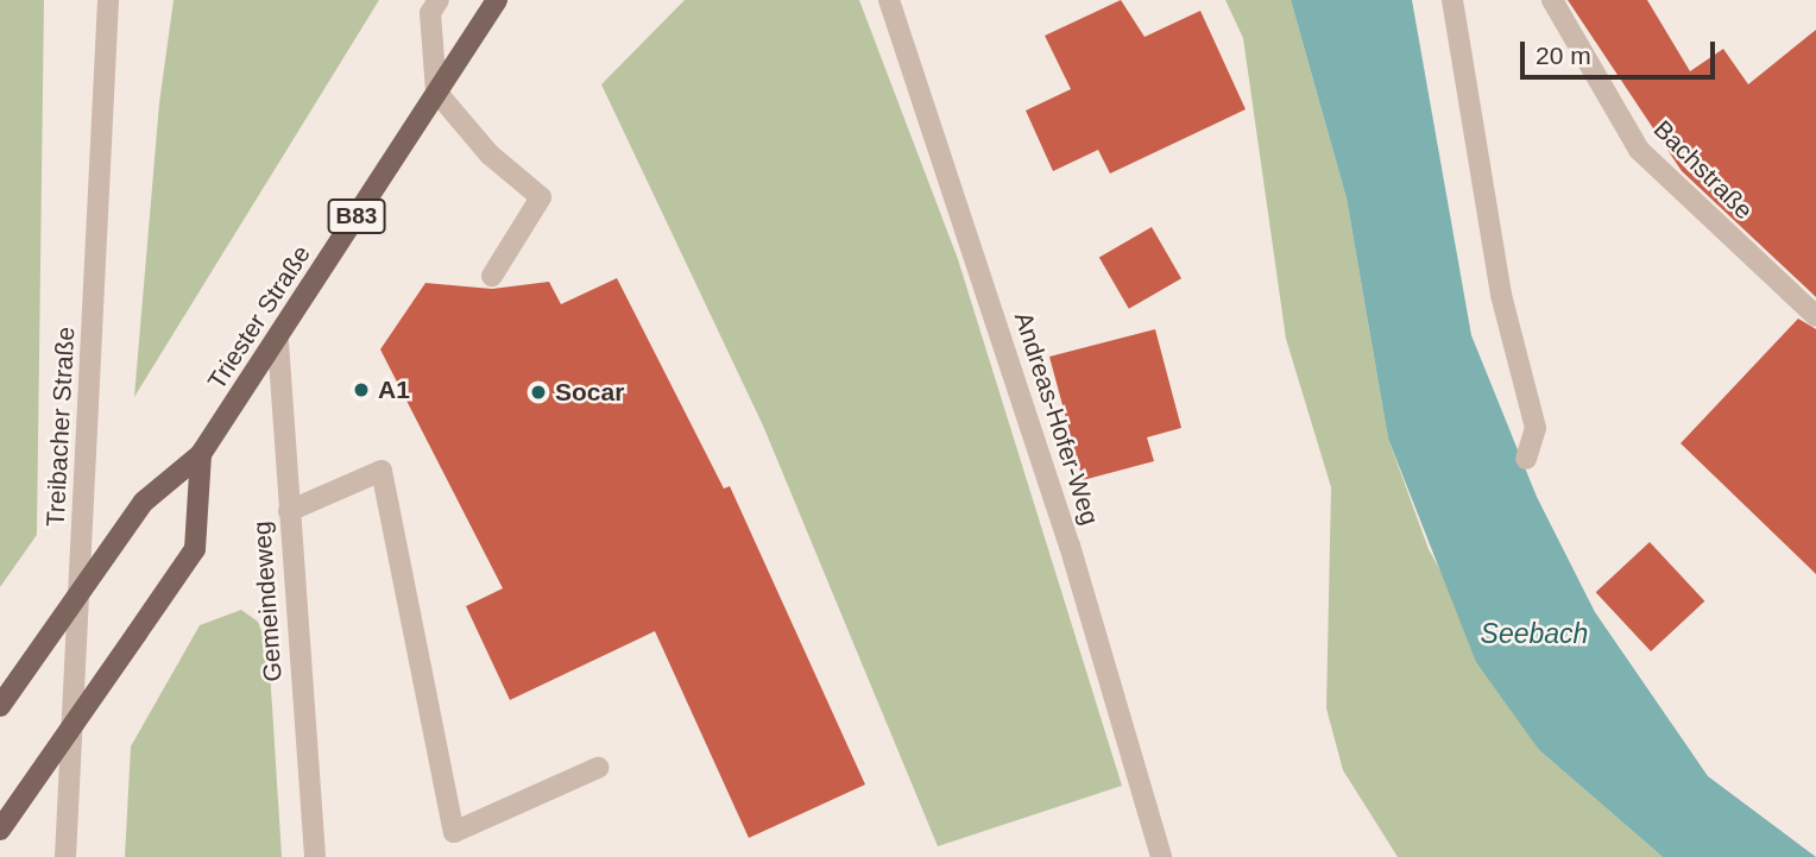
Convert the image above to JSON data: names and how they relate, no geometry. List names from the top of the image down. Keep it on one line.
{"streets":{"main road":["B83","Triester Straße"],"street":["Bachstraße","Andreas-Hofer-Weg","Treibacher Straße","Gemeindeweg"]},"crossings":[["Triester Straße","Gemeindeweg"]],"water":["Seebach"],"places":["A1","Socar"],"scale_bar":"20 m"}
